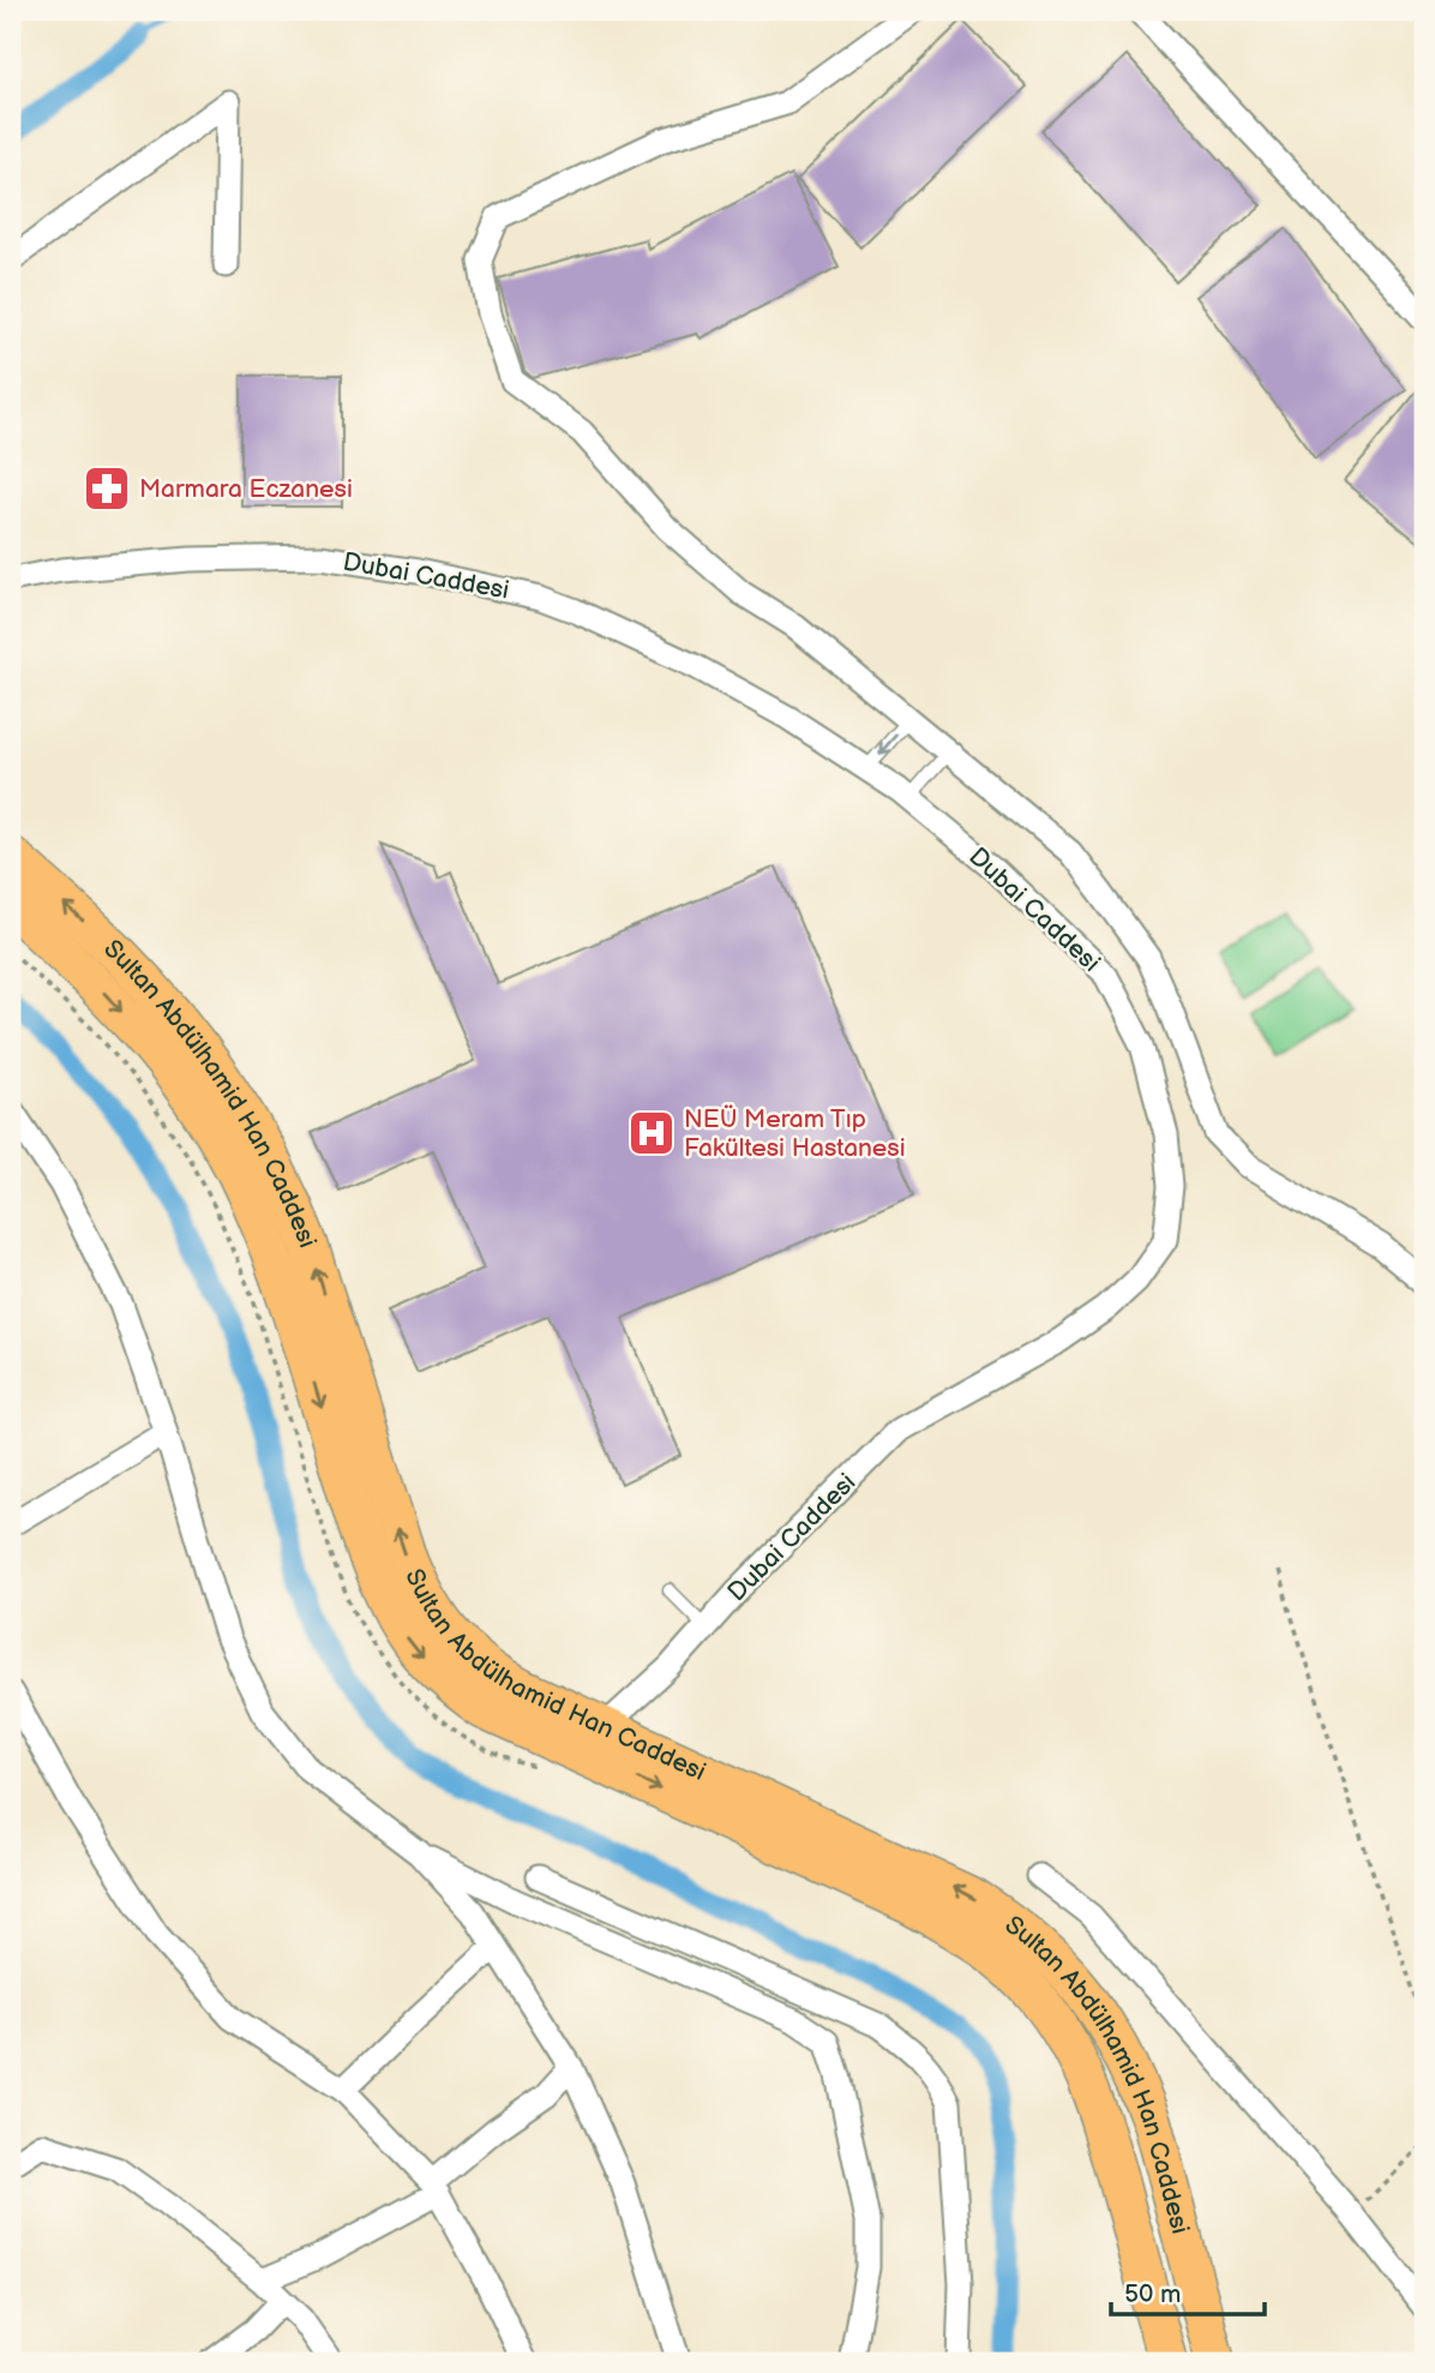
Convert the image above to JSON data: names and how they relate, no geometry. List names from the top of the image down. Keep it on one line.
{"streets":{"main road":["Sultan Abdülhamid Han Caddesi"],"street":["Dubai Caddesi"]},"crossings":[["Dubai Caddesi","Sultan Abdülhamid Han Caddesi"]],"places":{"pharmacy":["Marmara Eczanesi"],"hospital":["NEÜ Meram Tıp Fakültesi Hastanesi"]},"scale_bar":"50 m"}
